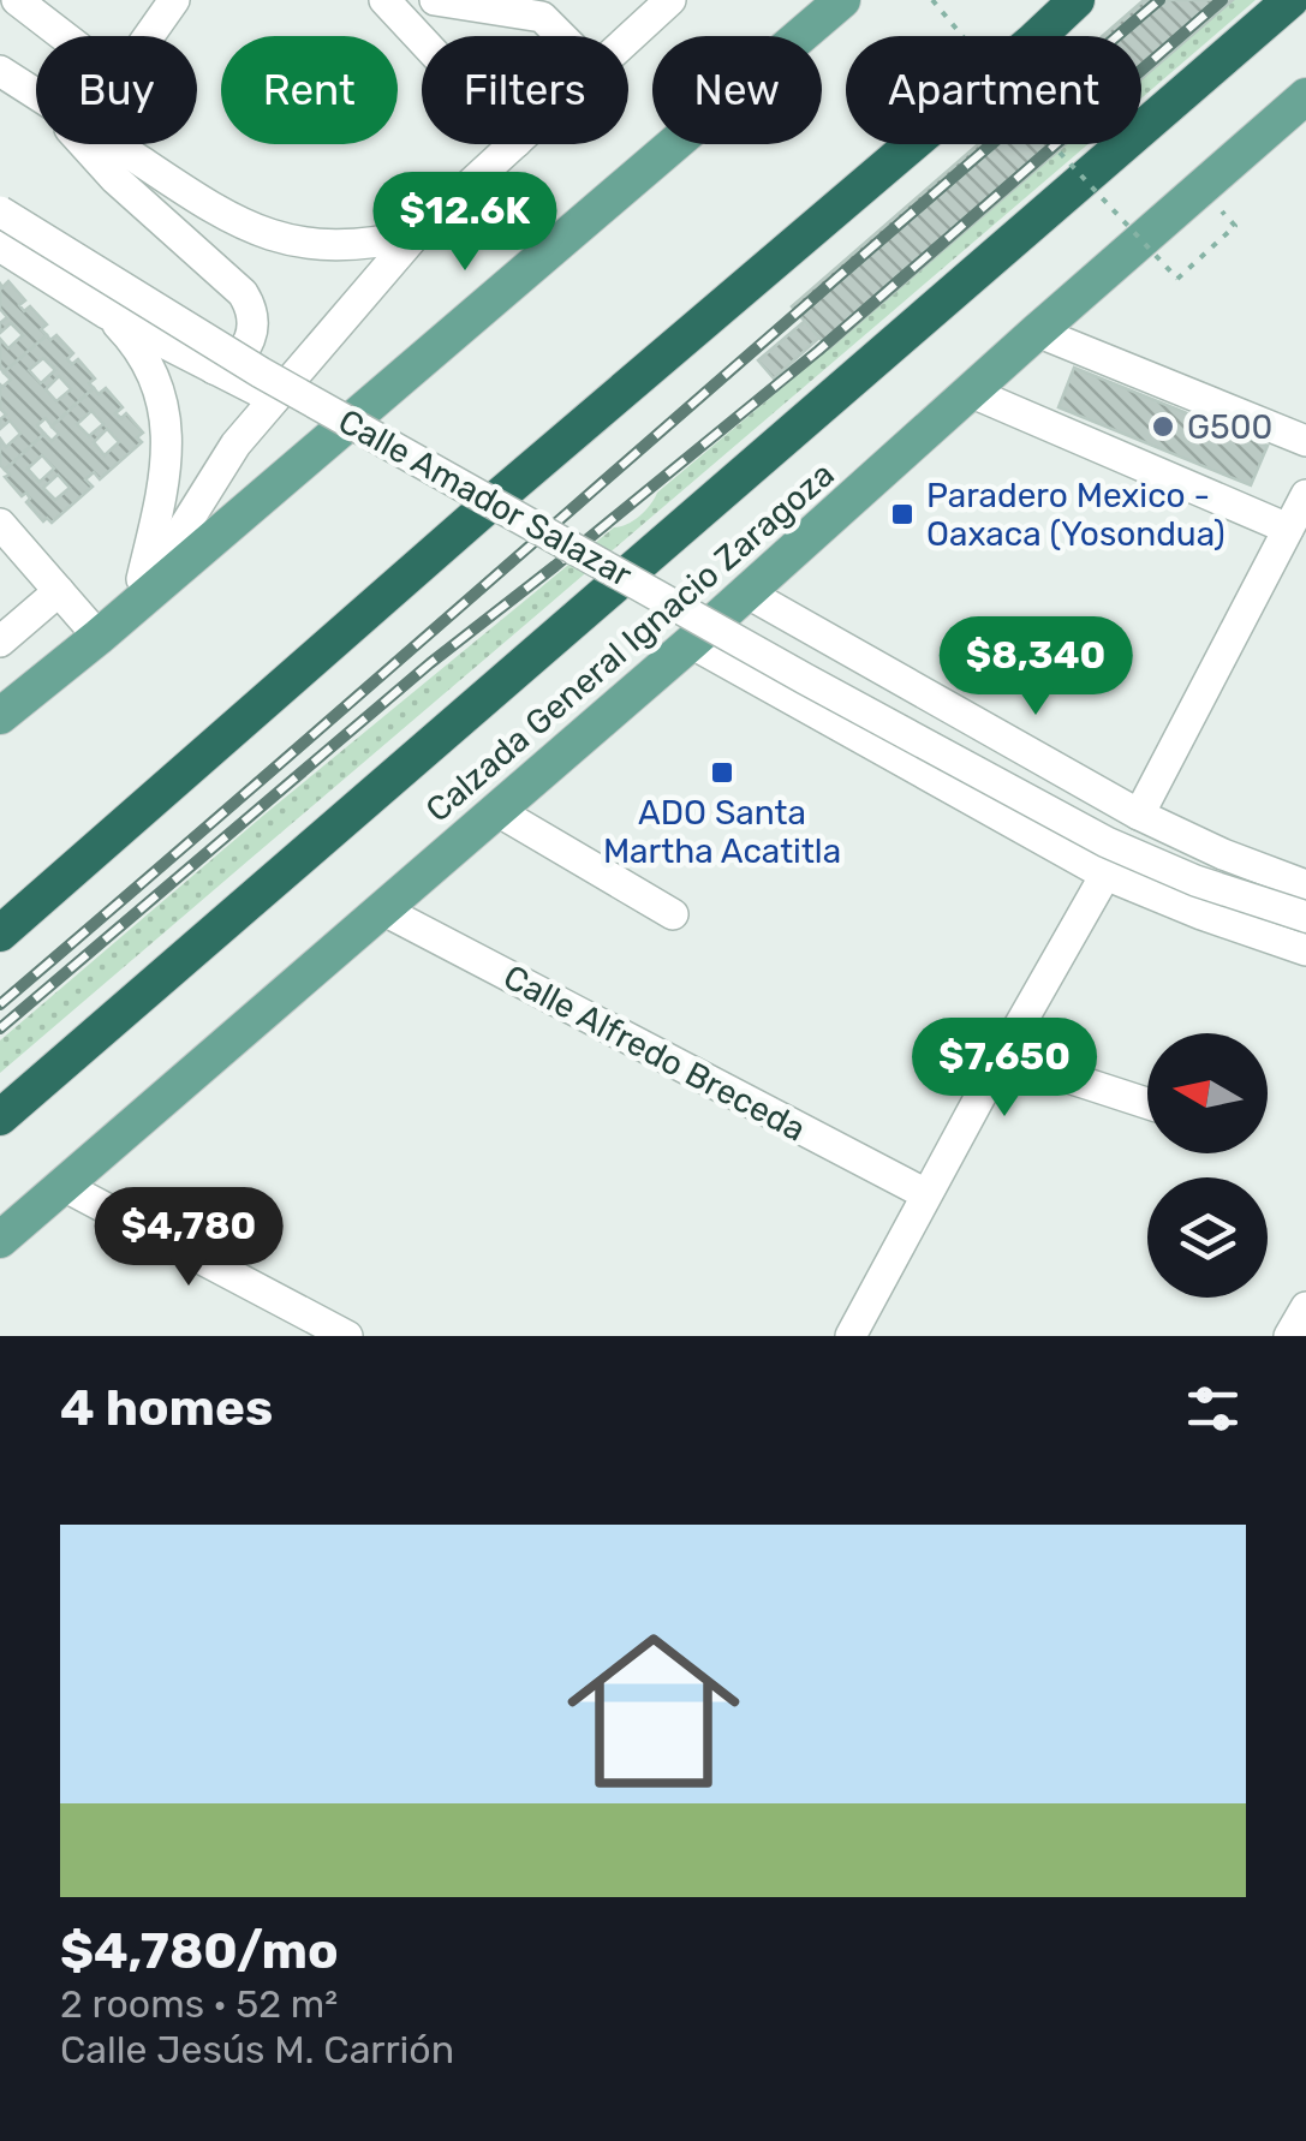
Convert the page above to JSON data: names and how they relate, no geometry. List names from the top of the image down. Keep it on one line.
{"streets":{"highway":["Calzada General Ignacio Zaragoza"],"street":["Calle Amador Salazar","Calle Alfredo Breceda"]},"crossings":[["Calzada General Ignacio Zaragoza","Calle Alfredo Breceda"]],"places":{"other":["G500"],"transit":["Paradero Mexico - Oaxaca (Yosondua)","ADO Santa Martha Acatitla"]},"north":"left","page":{"chip":["Buy","Rent","Filters","New","Apartment"],"price":["$12.6K","$8,340","$7,650","$4,780"],"heading":"4 homes","list":[{"name":"$4,780/mo","note":"2 rooms · 52 m² · Calle Jesús M. Carrión"}]}}
